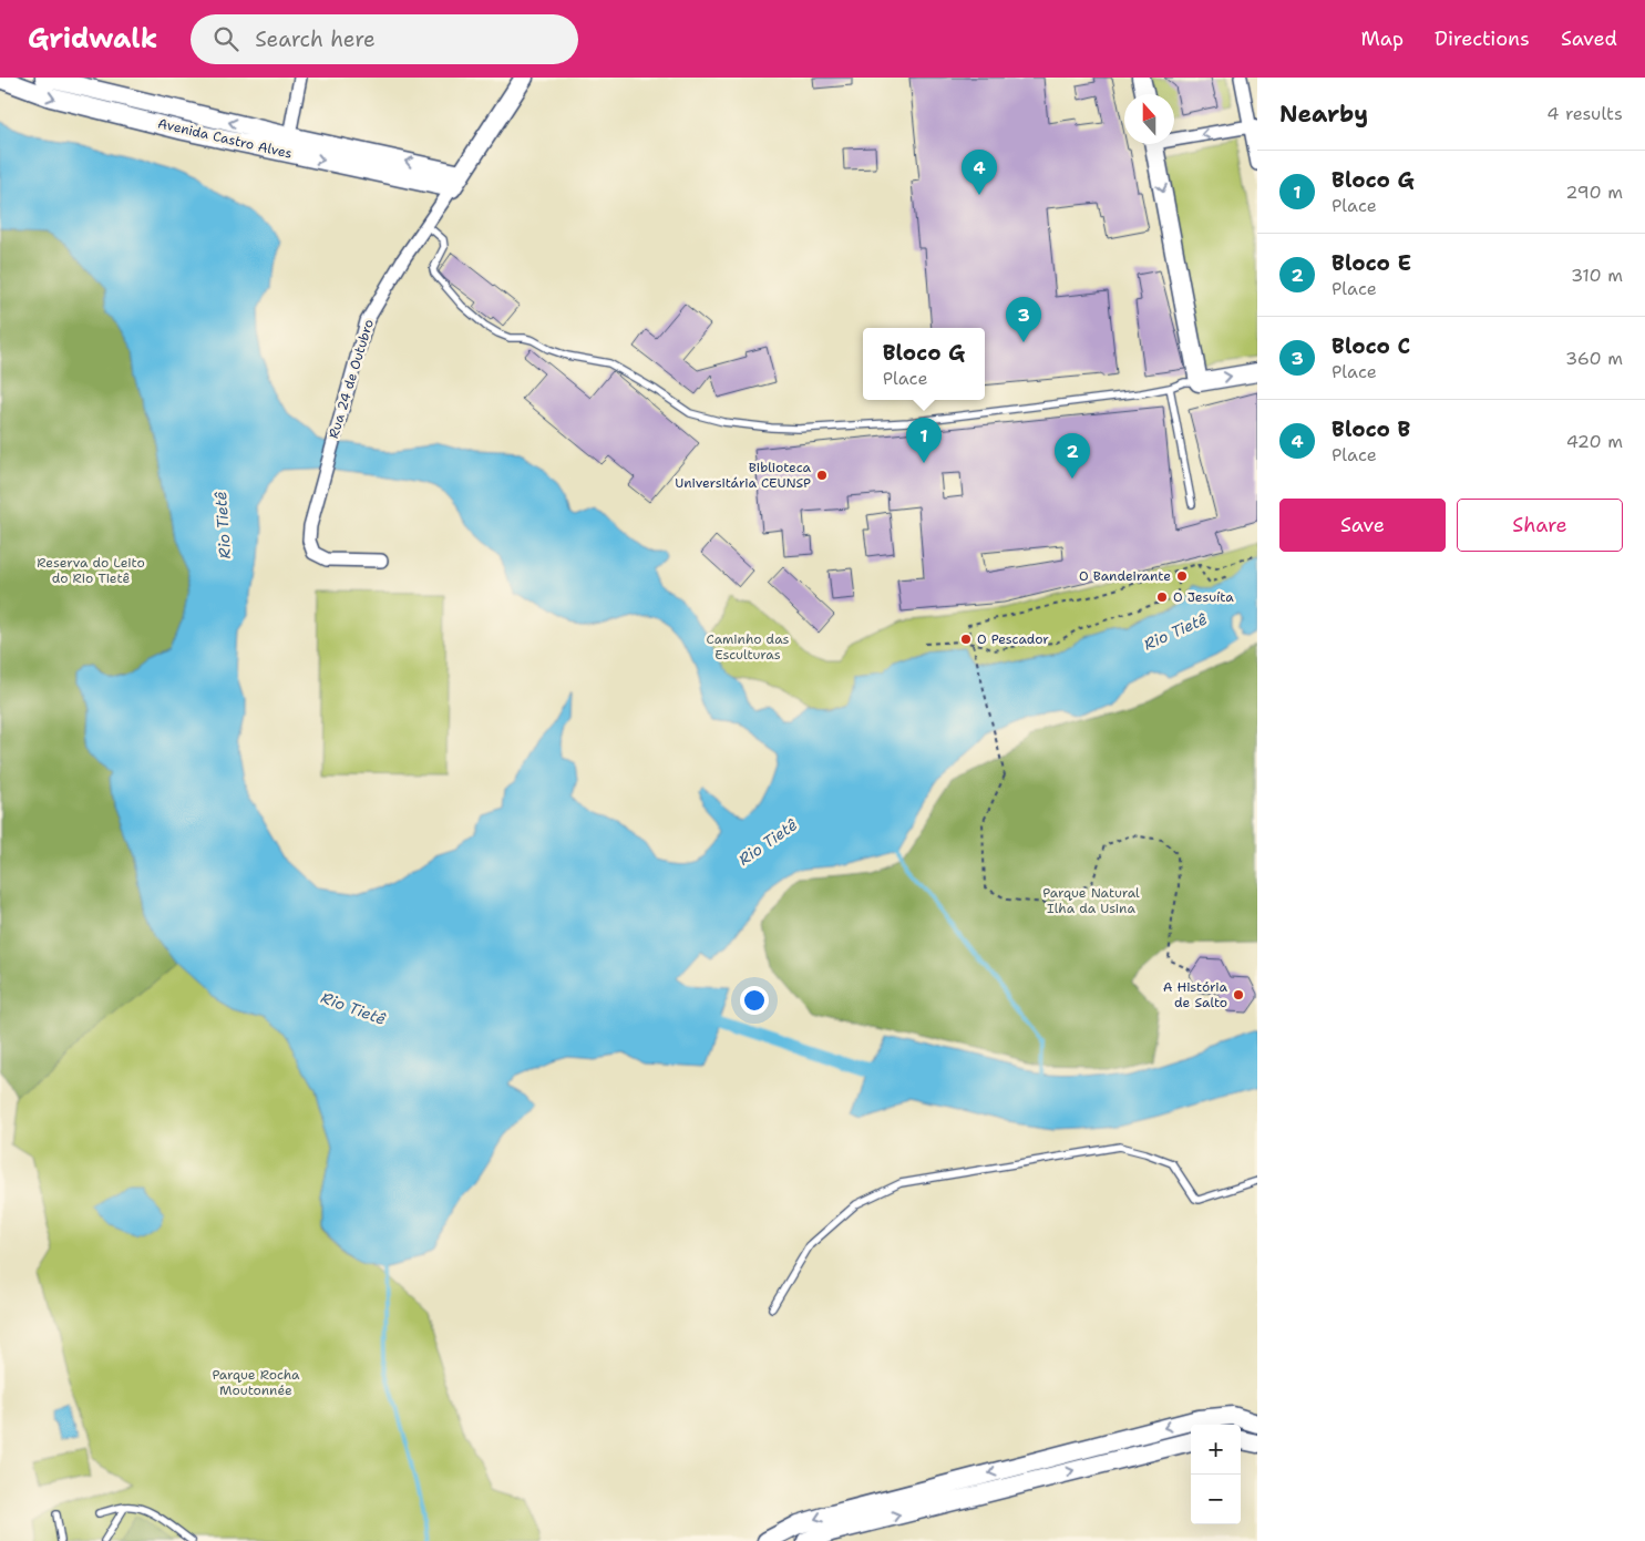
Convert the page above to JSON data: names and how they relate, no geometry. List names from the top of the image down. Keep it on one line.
{"streets":{"street":["Avenida Castro Alves","Rua 24 de Outubro"]},"crossings":[["Avenida Castro Alves","Rua 24 de Outubro"]],"water":["Rio Tietê"],"parks":["Reserva do Leito do Rio Tietê","Caminho das Esculturas","Parque Natural Ilha da Usina","Parque Rocha Moutonnée"],"places":["Biblioteca Universitária CEUNSP","O Bandeirante","O Jesuíta","O Pescador","A História de Salto"],"north":"top","page":{"header":"Gridwalk","search":"Search here","nav":["Map","Directions","Saved"],"heading":["Nearby","4 results"],"pins":["4","3","1","2"],"list":[{"mark":"1","name":"Bloco G","note":"Place","value":"290 m"},{"mark":"2","name":"Bloco E","note":"Place","value":"310 m"},{"mark":"3","name":"Bloco C","note":"Place","value":"360 m"},{"mark":"4","name":"Bloco B","note":"Place","value":"420 m"}],"popup":["Bloco G","Place"],"buttons":["Save","Share"],"map_buttons":["+","−"]}}
